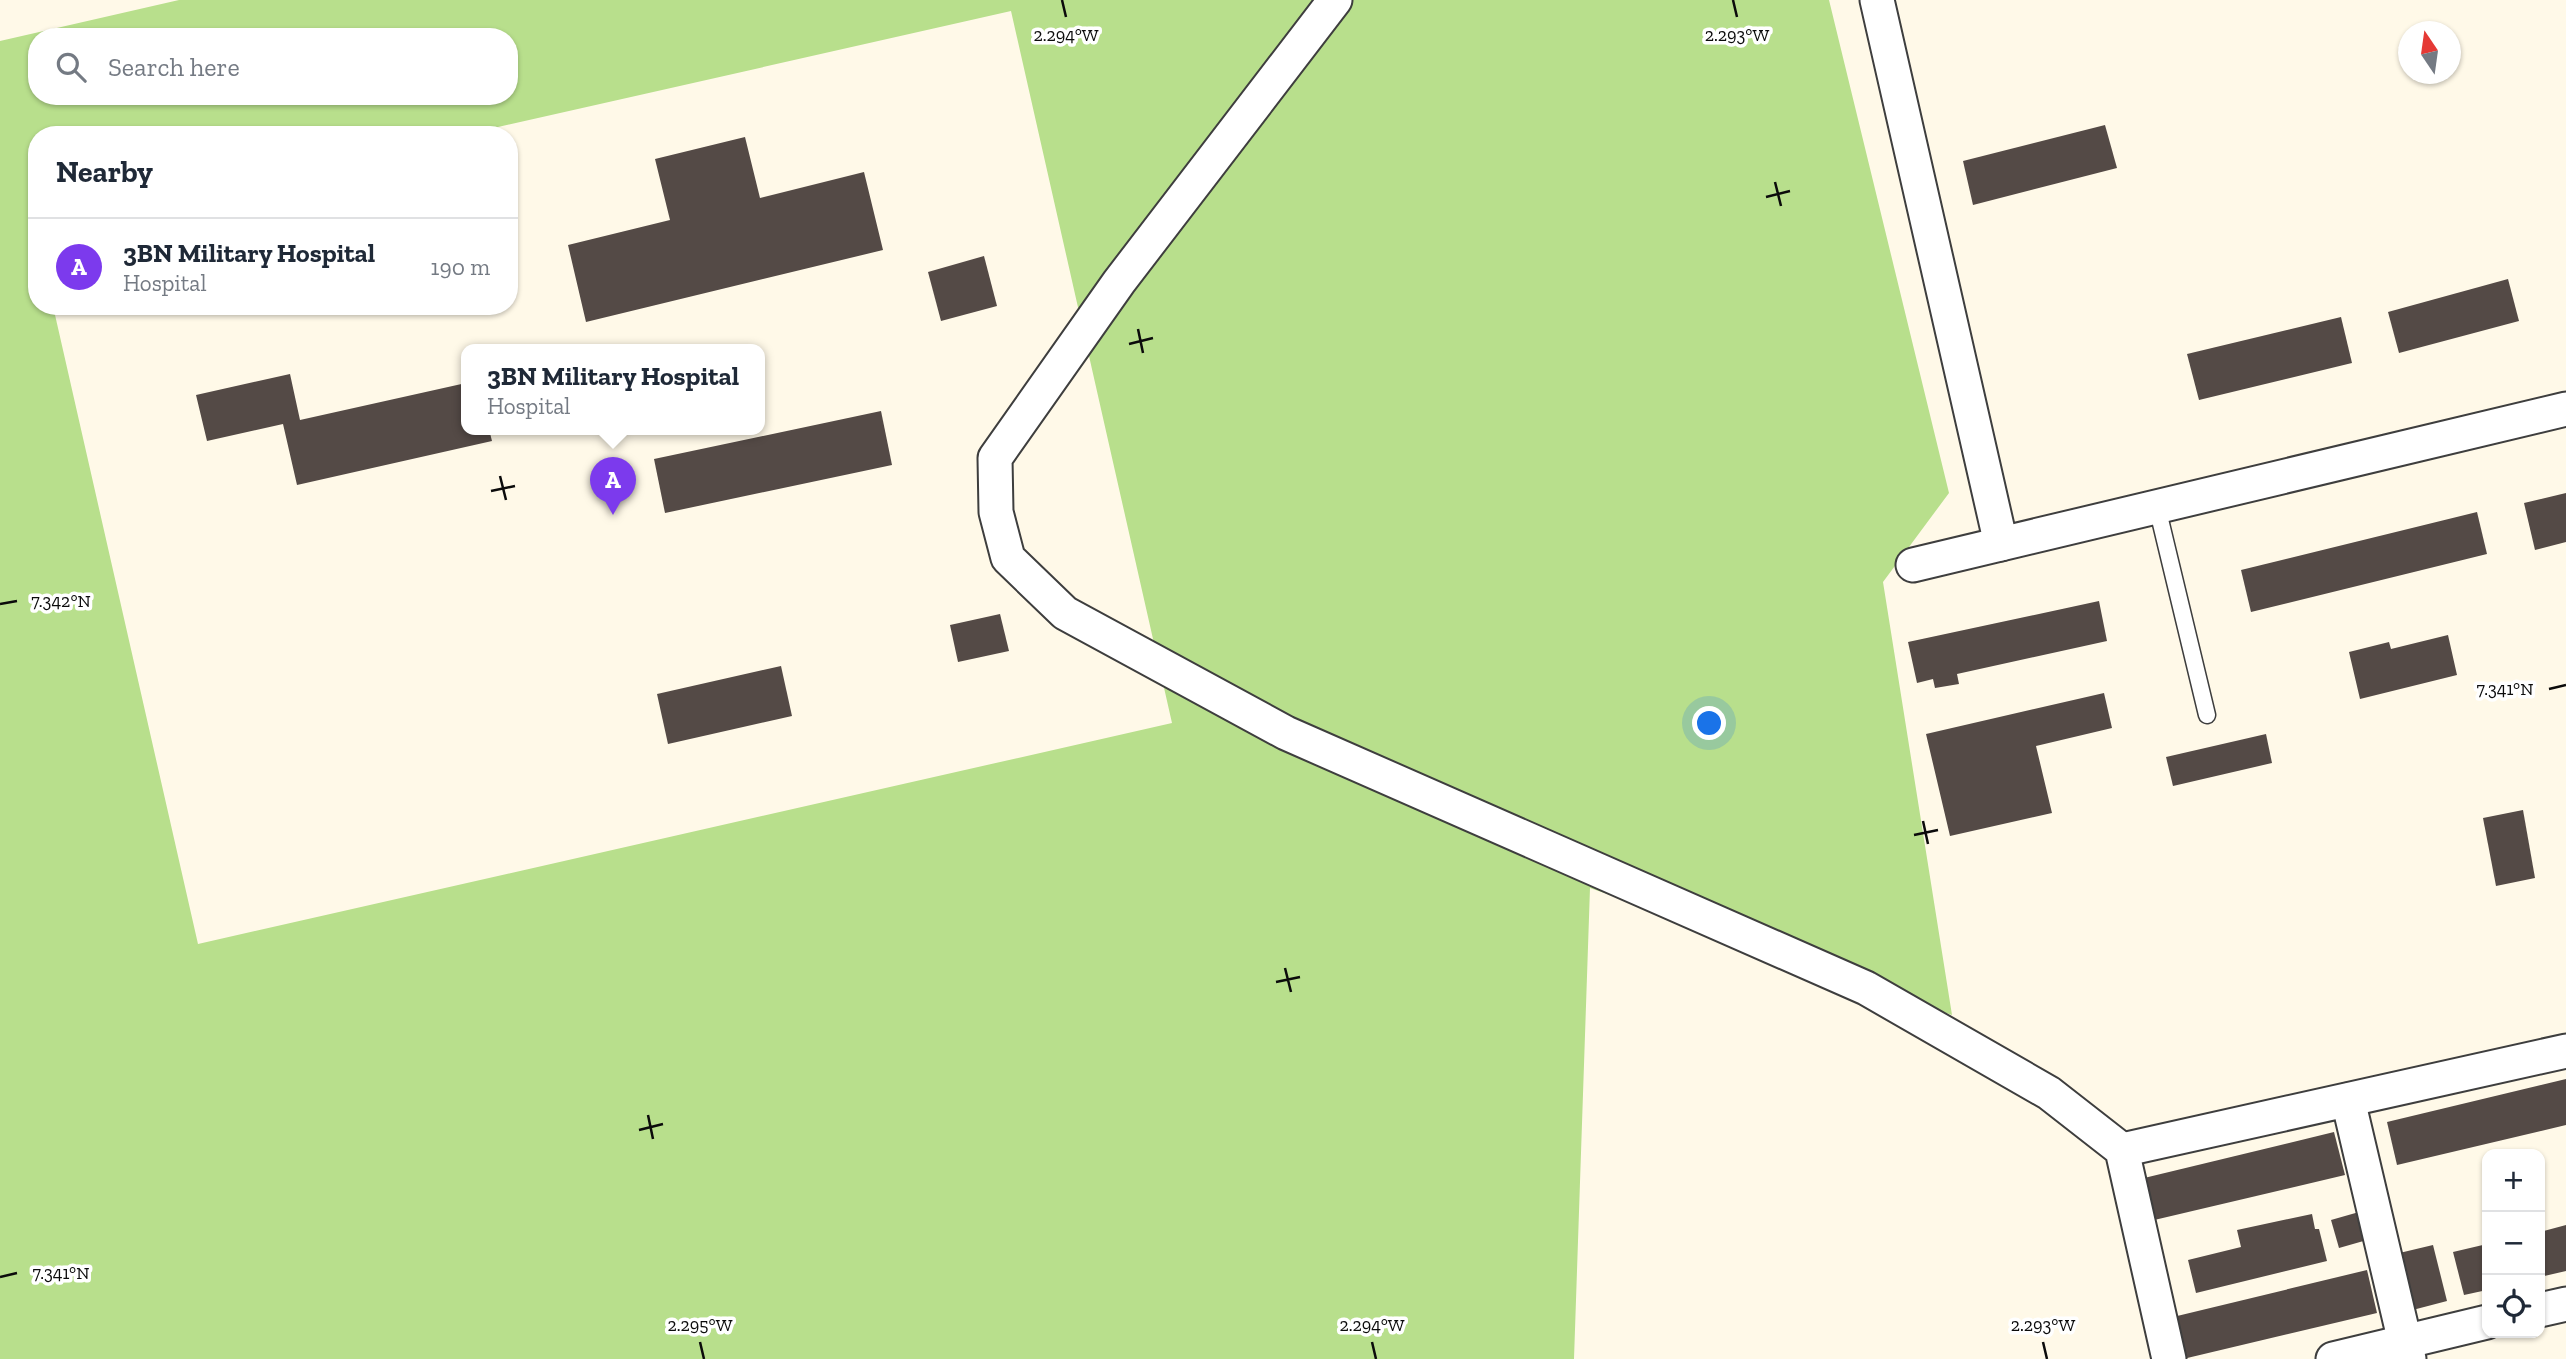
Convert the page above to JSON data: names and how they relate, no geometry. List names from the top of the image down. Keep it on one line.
{"north":"top","page":{"search":"Search here","heading":"Nearby","list":[{"mark":"A","name":"3BN Military Hospital","note":"Hospital","value":"190 m"}],"popup":["3BN Military Hospital","Hospital"],"pins":"A","map_buttons":["+","−"]},"coordinates":["2.294°W","2.293°W","7.342°N","7.341°N","2.295°W"]}
